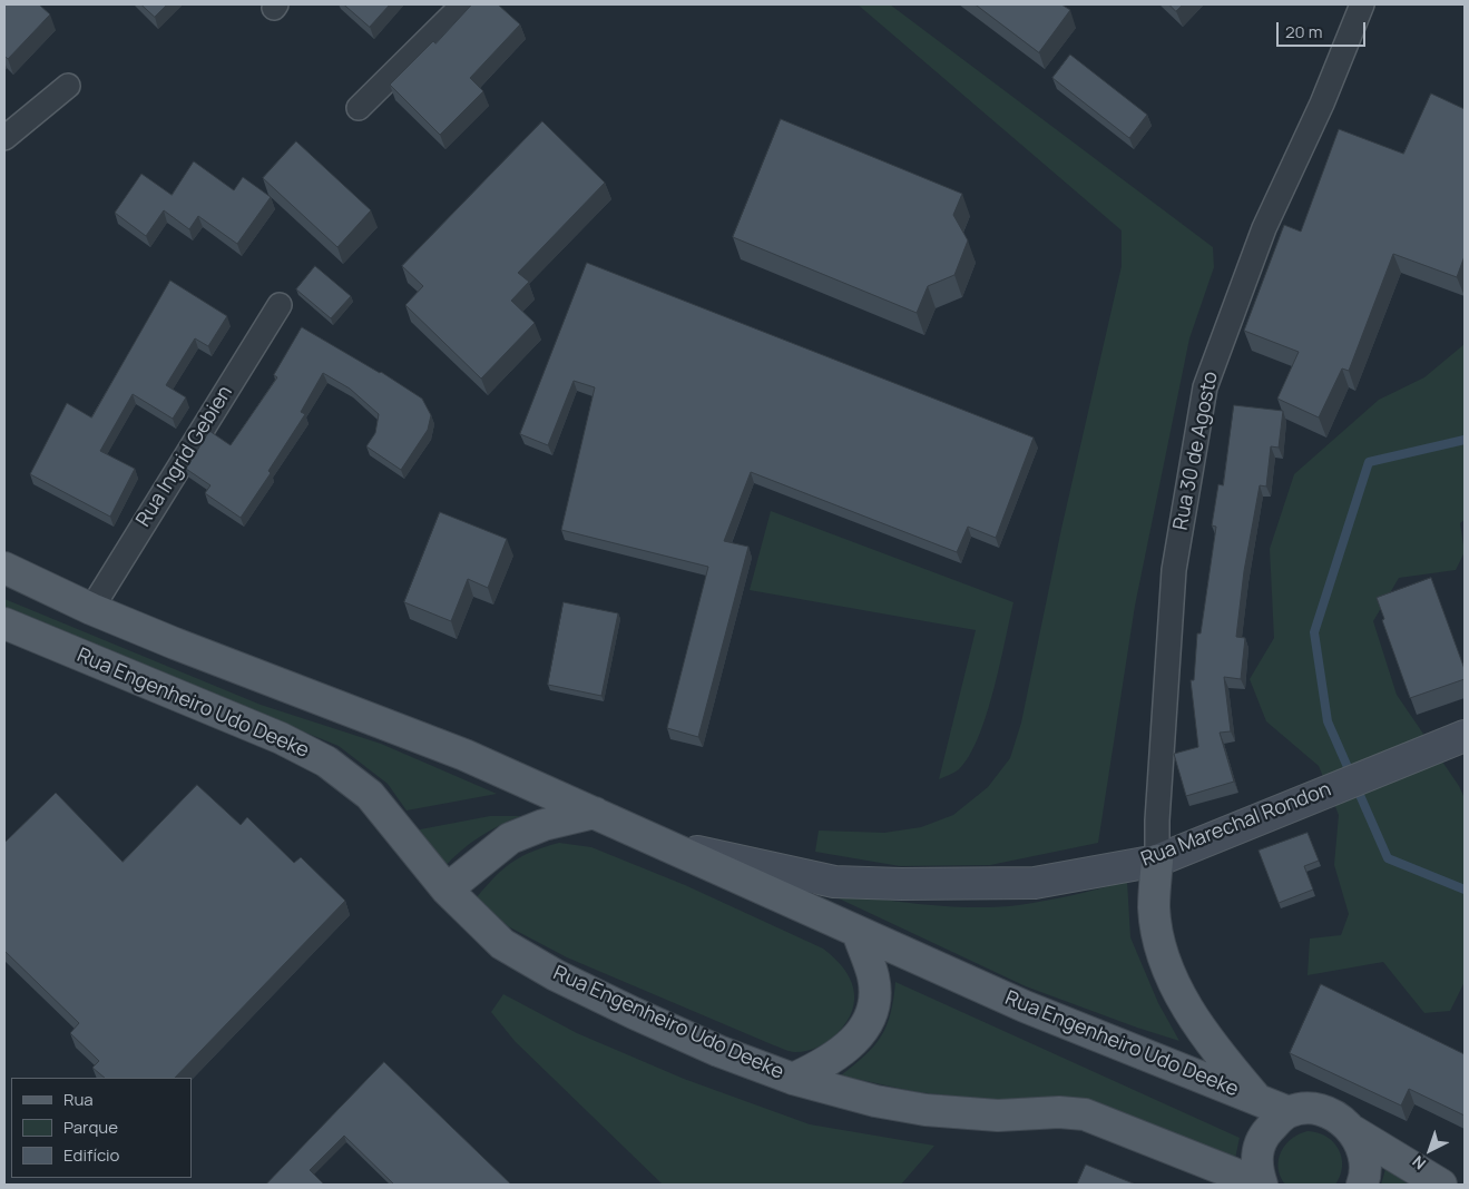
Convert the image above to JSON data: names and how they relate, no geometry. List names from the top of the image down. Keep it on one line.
{"streets":{"main road":["Rua Engenheiro Udo Deeke","Rua Marechal Rondon"],"street":["Rua 30 de Agosto","Rua Ingrid Gebien"]},"crossings":[["Rua 30 de Agosto","Rua Marechal Rondon"],["Rua Ingrid Gebien","Rua Engenheiro Udo Deeke"],["Rua Engenheiro Udo Deeke","Rua Marechal Rondon"]],"legend":["Rua","Parque","Edifício"],"scale_bar":"20 m","north":"bottom left"}
